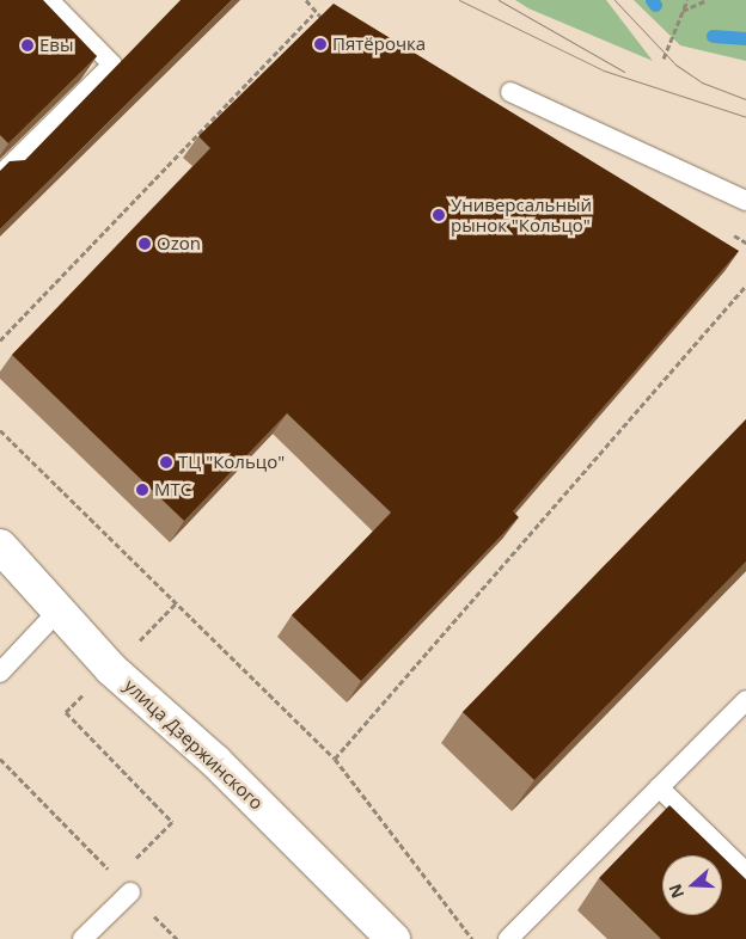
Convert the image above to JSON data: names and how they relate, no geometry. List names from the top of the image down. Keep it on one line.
{"streets":{"street":["улица Дзержинского"]},"places":["Пятёрочка","Евы","Универсальный рынок \"Кольцо\"","Ozon","ТЦ \"Кольцо\"","МТС"],"north":"left"}
